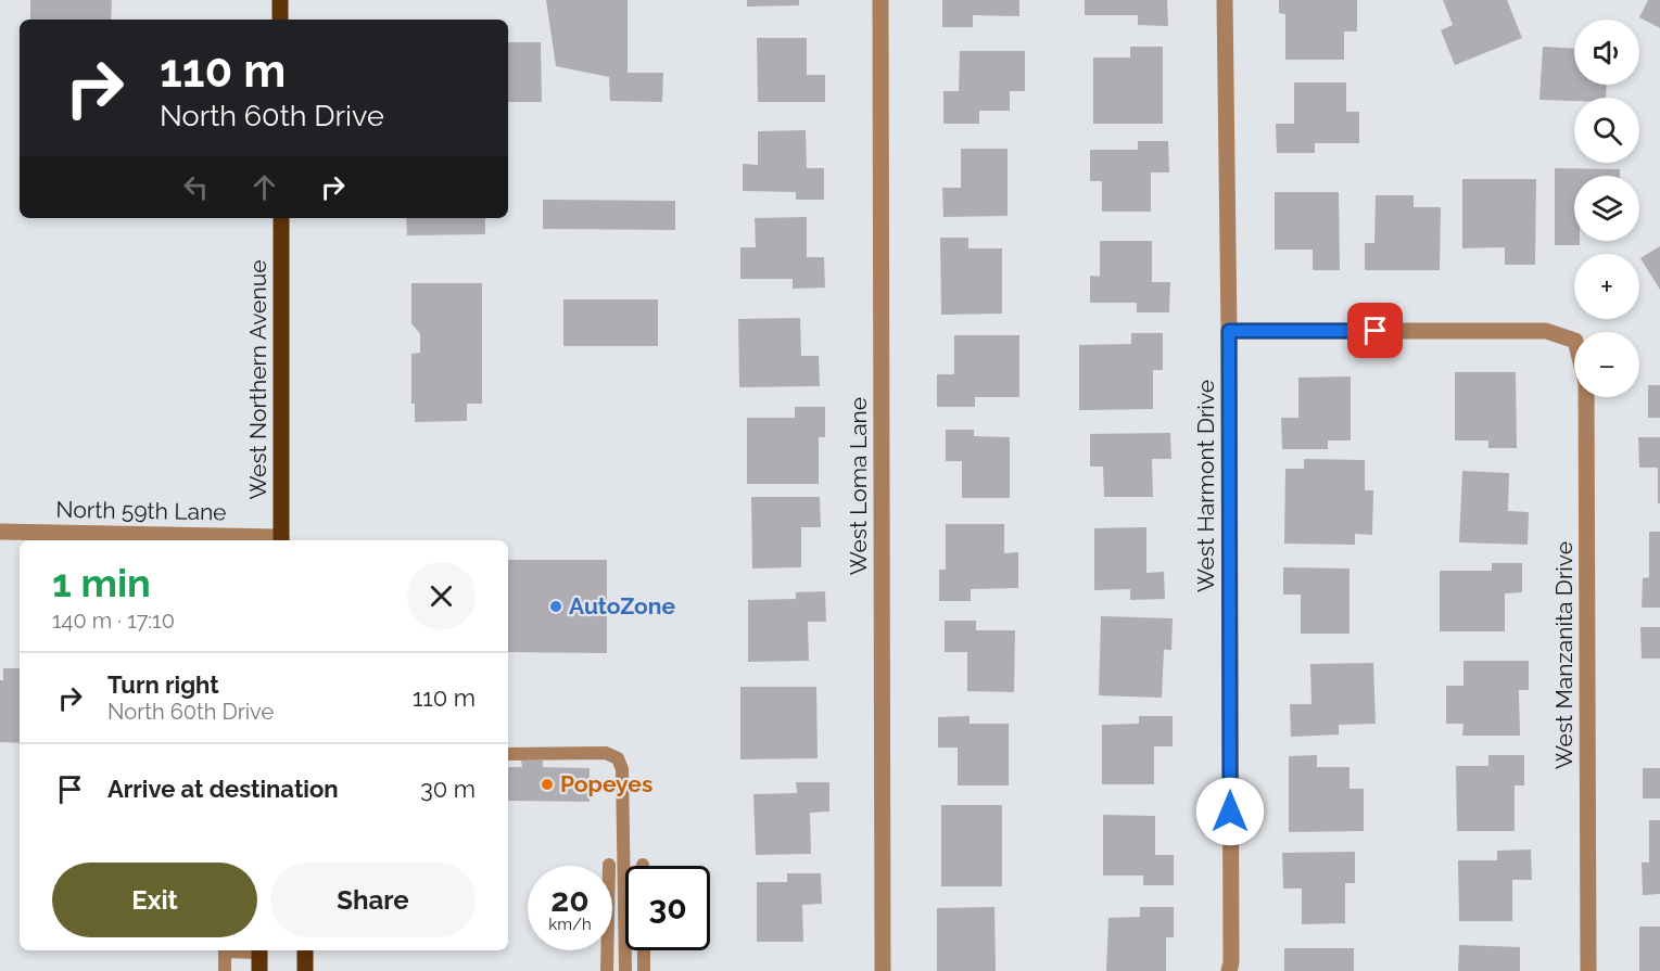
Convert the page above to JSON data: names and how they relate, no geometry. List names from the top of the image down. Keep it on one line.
{"streets":{"main road":["West Northern Avenue"],"street":["West Loma Lane","West Harmont Drive","North 59th Lane","West Manzanita Drive"]},"crossings":[["West Northern Avenue","North 59th Lane"],["West Harmont Drive","West Manzanita Drive"]],"places":["AutoZone","Popeyes"],"page":{"map_buttons":["+","−"],"turn":["110 m","North 60th Drive"],"heading":["1 min","140 m · 17:10"],"list":[{"name":"Turn right","note":"North 60th Drive","value":"110 m"},{"name":"Arrive at destination","value":"30 m"}],"buttons":["Exit","Share"],"speed":"20 km/h","limit":"30"}}
